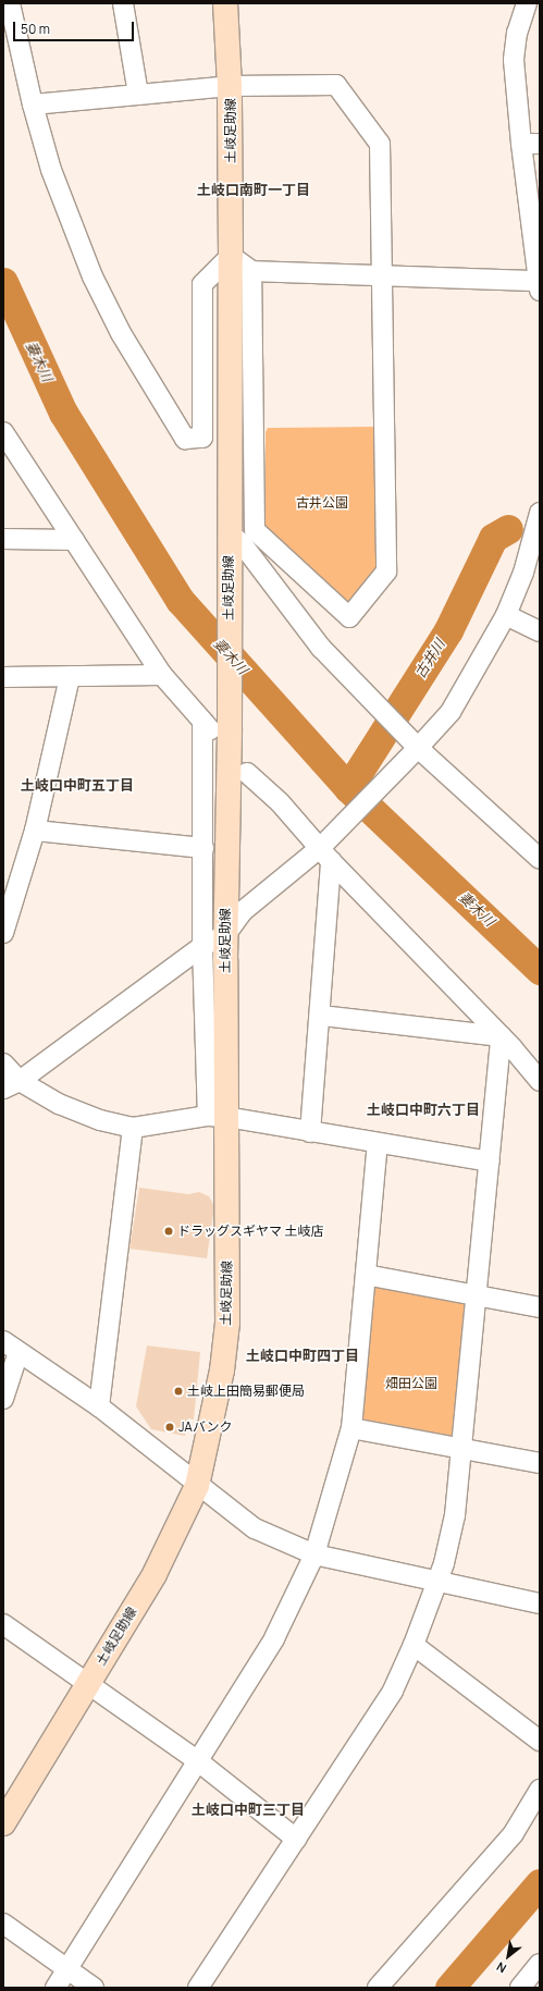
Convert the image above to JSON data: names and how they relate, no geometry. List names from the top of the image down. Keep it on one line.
{"streets":{"main road":["土岐足助線"]},"districts":["土岐口南町一丁目","土岐口中町五丁目","土岐口中町六丁目","土岐口中町四丁目","土岐口中町三丁目"],"water":["妻木川","古井川"],"parks":["古井公園","畑田公園"],"places":["ドラッグスギヤマ 土岐店","土岐上田簡易郵便局","JAバンク"],"scale_bar":"50 m","north":"bottom left"}
